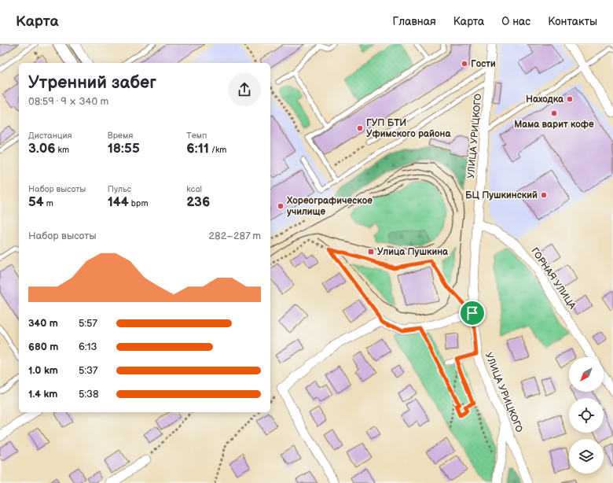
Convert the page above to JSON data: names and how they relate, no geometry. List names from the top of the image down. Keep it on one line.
{"streets":{"street":["УЛИЦА УРИЦКОГО","ГОРНАЯ УЛИЦА"]},"crossings":[["УЛИЦА УРИЦКОГО","ГОРНАЯ УЛИЦА"]],"places":{"other":["Гости","Находка","Мама варит кофе","ГУП БТИ Уфимского района","БЦ Пушкинский","Хореографическое училище"],"transit":["Улица Пушкина"]},"north":"bottom left","page":{"header":"Карта","nav":["Главная","Карта","О нас","Контакты"],"heading":["Утренний забег","08:59 · 9 × 340 m"],"stats":[["Дистанция","3.06 km"],["Время","18:55"],["Темп","6:11 /km"],["Набор высоты","54 m"],["Пульс","144 bpm"],["kcal","236"]],"chart":["Набор высоты","282–287 m"],"list":[{"name":"340 m","note":"5:57"},{"name":"680 m","note":"6:13"},{"name":"1.0 km","note":"5:37"},{"name":"1.4 km","note":"5:38"}]}}
